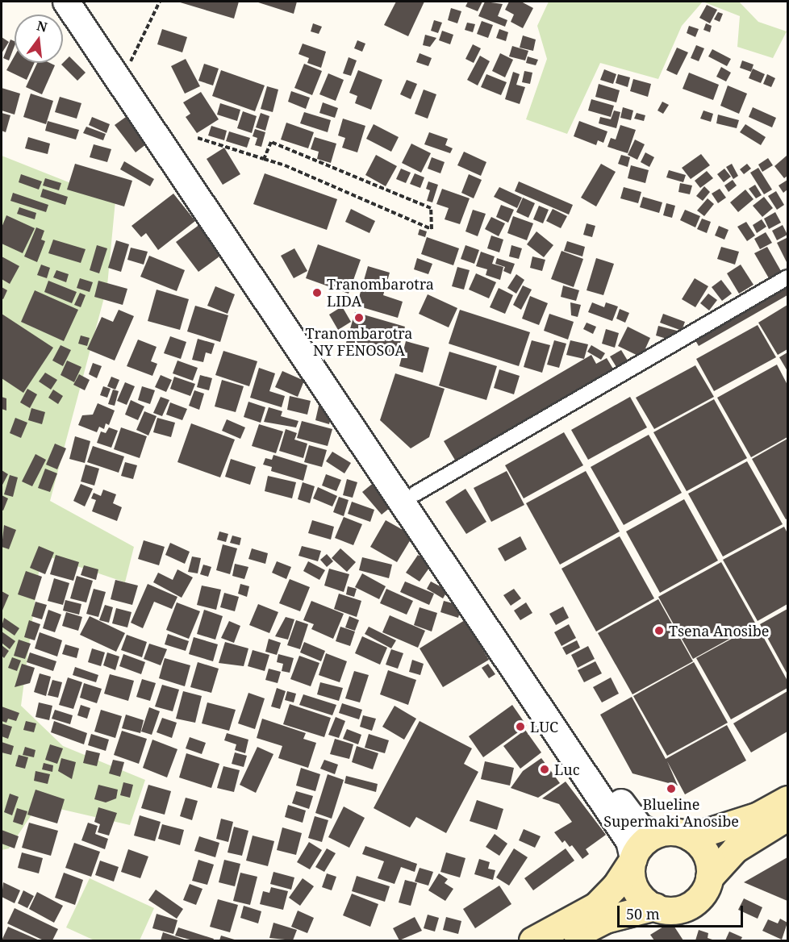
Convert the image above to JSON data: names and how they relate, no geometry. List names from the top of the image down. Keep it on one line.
{"places":["Tranombarotra LIDA","Tranombarotra NY FENOSOA","Tsena Anosibe","LUC","Luc","Blueline Supermaki Anosibe"],"scale_bar":"50 m","north":"top"}
